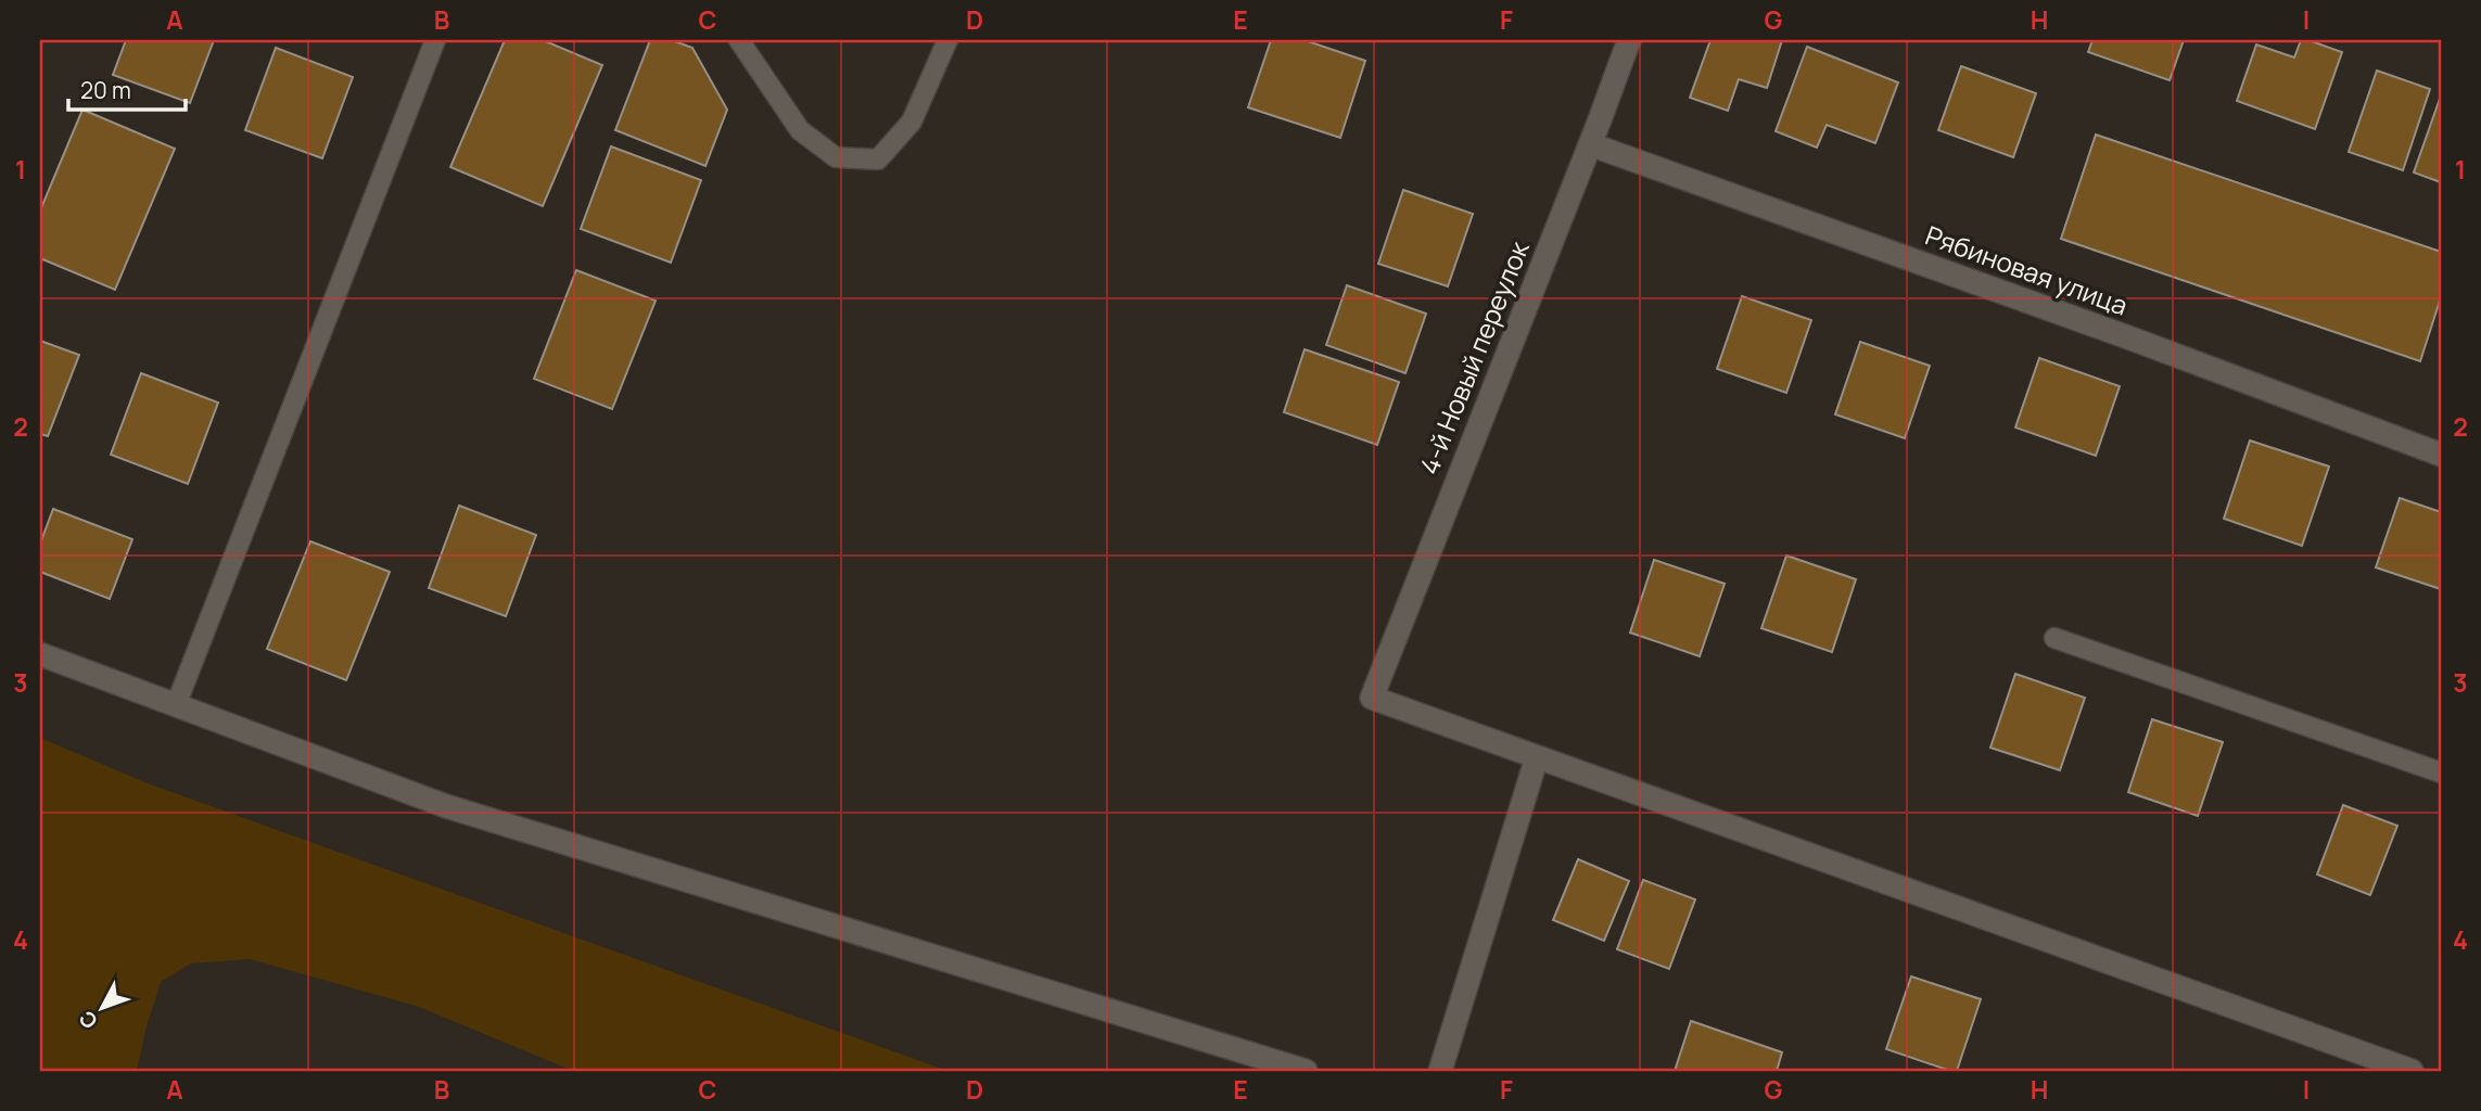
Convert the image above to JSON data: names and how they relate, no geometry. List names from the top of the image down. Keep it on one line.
{"streets":{"street":["Рябиновая улица","4-й Новый переулок"]},"crossings":[["Рябиновая улица","4-й Новый переулок"]],"scale_bar":"20 m","north":"bottom left","grid":{"columns":["A","B","C","D","E","F","G","H","I"],"rows":["1","2","3","4"]}}
